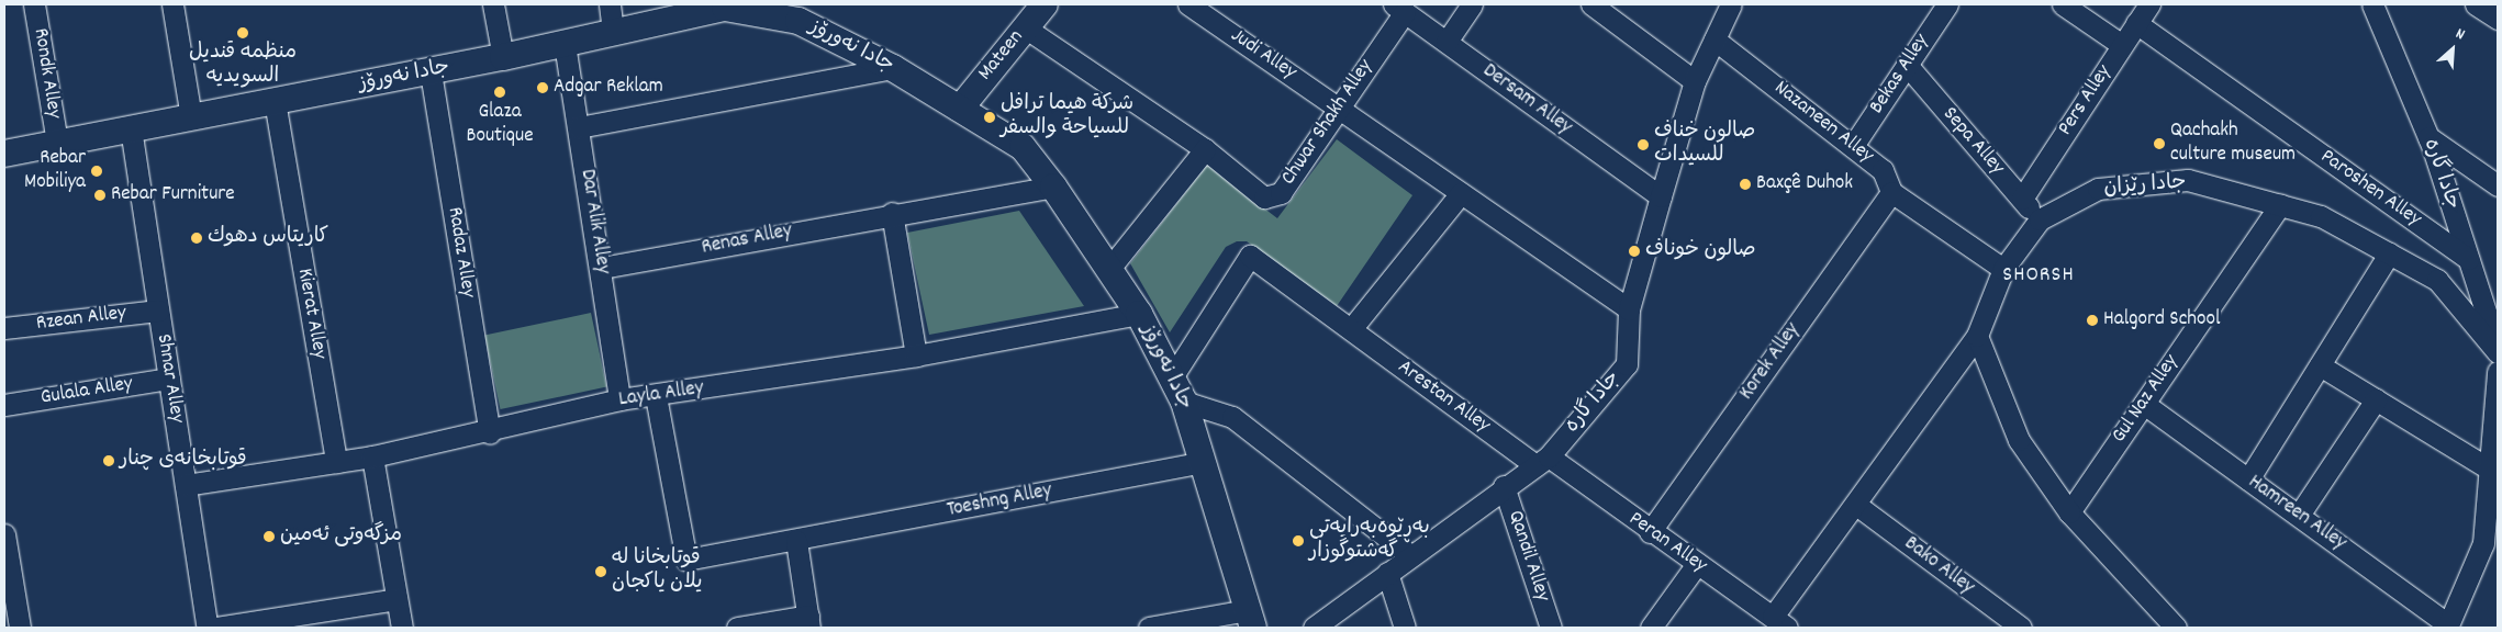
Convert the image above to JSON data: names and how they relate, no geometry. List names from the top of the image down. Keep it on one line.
{"streets":{"street":["جادا نەورۆز","Judi Alley","Mateen","Rondk Alley","Bekas Alley","Dersam Alley","Pers Alley","Chwar Shakh Alley","Nazaneen Alley","Sepa Alley","جادا گارە","جادا رێزان","Paroshen Alley","Dar Alik Alley","Renas Alley","Radaz Alley","Kierat Alley","Rzean Alley","Korek Alley","Shnar Alley","Gulala Alley","Layla Alley","Arestan Alley","Gul Naz Alley","Toeshng Alley","Hamreen Alley","Peran Alley","Qandil Alley","Bako Alley"]},"crossings":[["جادا نەورۆز","Mateen"],["جادا نەورۆز","Rondk Alley"],["جادا نەورۆز","Dar Alik Alley"],["جادا نەورۆز","Renas Alley"],["جادا نەورۆز","Radaz Alley"],["جادا نەورۆز","Kierat Alley"],["جادا نەورۆز","Shnar Alley"],["جادا نەورۆز","Layla Alley"],["جادا نەورۆز","Arestan Alley"],["جادا نەورۆز","Toeshng Alley"],["Judi Alley","Chwar Shakh Alley"],["Judi Alley","جادا گارە"],["Bekas Alley","Nazaneen Alley"],["Bekas Alley","Sepa Alley"],["Dersam Alley","Chwar Shakh Alley"],["Dersam Alley","جادا گارە"],["Pers Alley","Sepa Alley"],["Pers Alley","Paroshen Alley"],["Nazaneen Alley","جادا گارە"],["Nazaneen Alley","جادا رێزان"],["Nazaneen Alley","Korek Alley"],["Sepa Alley","جادا رێزان"],["جادا گارە","جادا رێزان"],["جادا گارە","Paroshen Alley"],["جادا گارە","Arestan Alley"],["جادا گارە","Peran Alley"],["جادا گارە","Qandil Alley"],["جادا رێزان","Gul Naz Alley"],["جادا رێزان","Peran Alley"],["جادا رێزان","Bako Alley"],["Dar Alik Alley","Renas Alley"],["Dar Alik Alley","Layla Alley"],["Radaz Alley","Layla Alley"],["Kierat Alley","Layla Alley"],["Rzean Alley","Shnar Alley"],["Korek Alley","Peran Alley"],["Shnar Alley","Gulala Alley"],["Shnar Alley","Layla Alley"],["Layla Alley","Toeshng Alley"],["Arestan Alley","Peran Alley"],["Gul Naz Alley","Hamreen Alley"]],"districts":["SHORSH"],"places":["منظمه قنديل السويديه","Adgar Reklam","Glaza Boutique","شركة هيما ترافل للسياحة والسفر","Qachakh culture museum","صالون خناف للسيدات","Rebar Mobiliya","Baxçê Duhok","Rebar Furniture","كاريتاس دهوك","صالون خوناف","Halgord School","قوتابخانەی چنار","مزگەوتی ئەمین","بەڕێوەبەرایەتی گەشتوگوزار","قوتابخانا له يلان ياكجان"],"north":"top right"}
